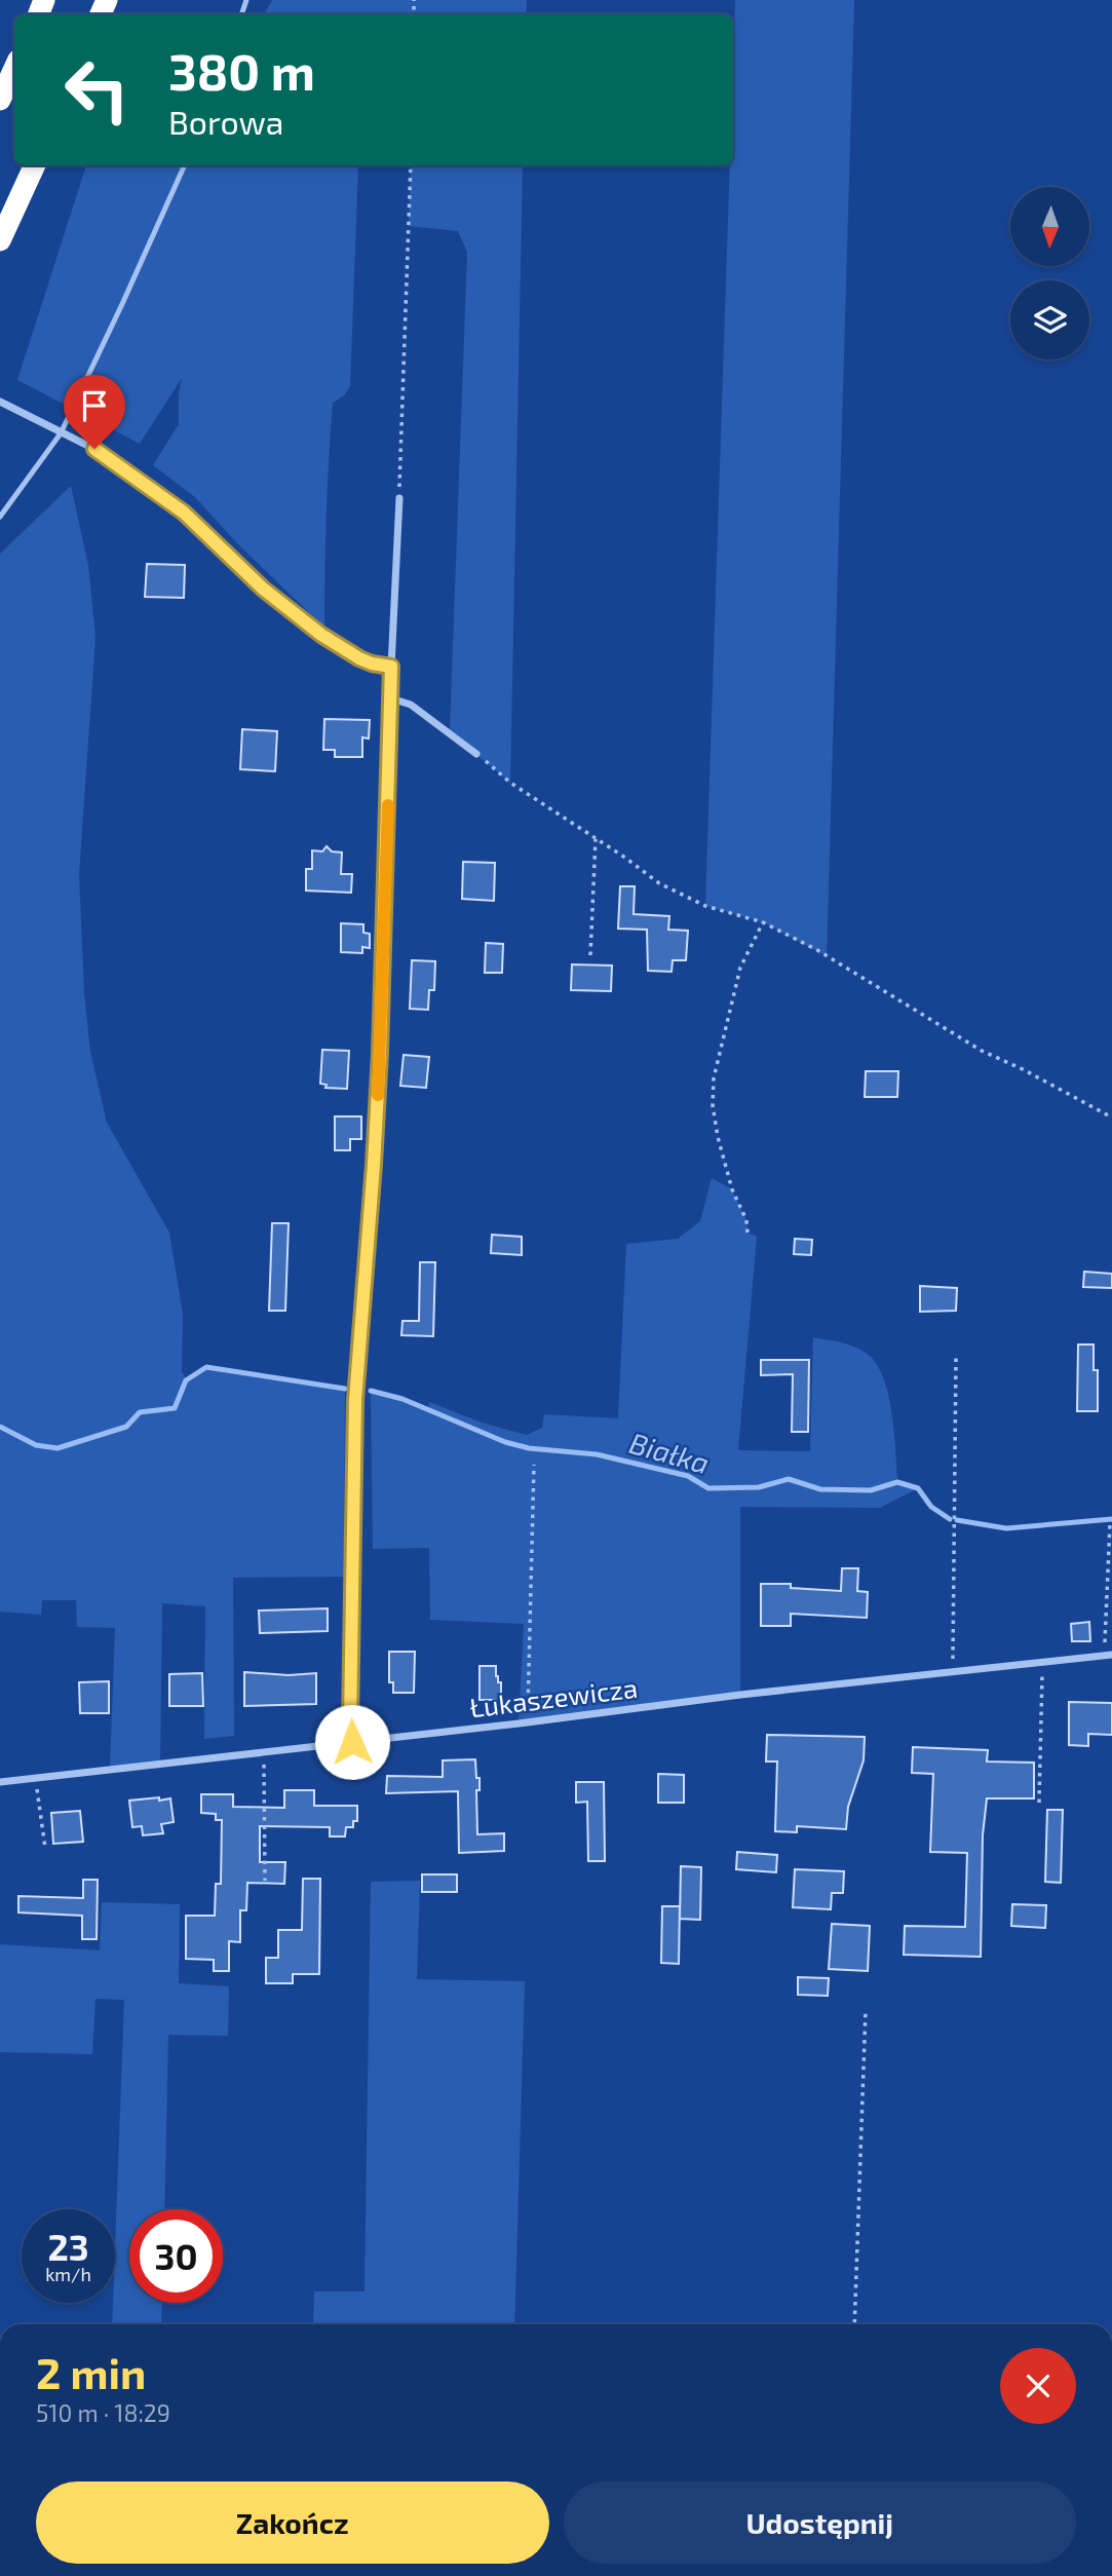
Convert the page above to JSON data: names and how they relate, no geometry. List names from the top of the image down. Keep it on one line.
{"streets":{"street":["Łukaszewicza"]},"water":["Białka"],"north":"bottom","page":{"turn":["380 m","Borowa"],"speed":"23 km/h","limit":"30","heading":["2 min","510 m · 18:29"],"buttons":["Zakończ","Udostępnij"]}}
